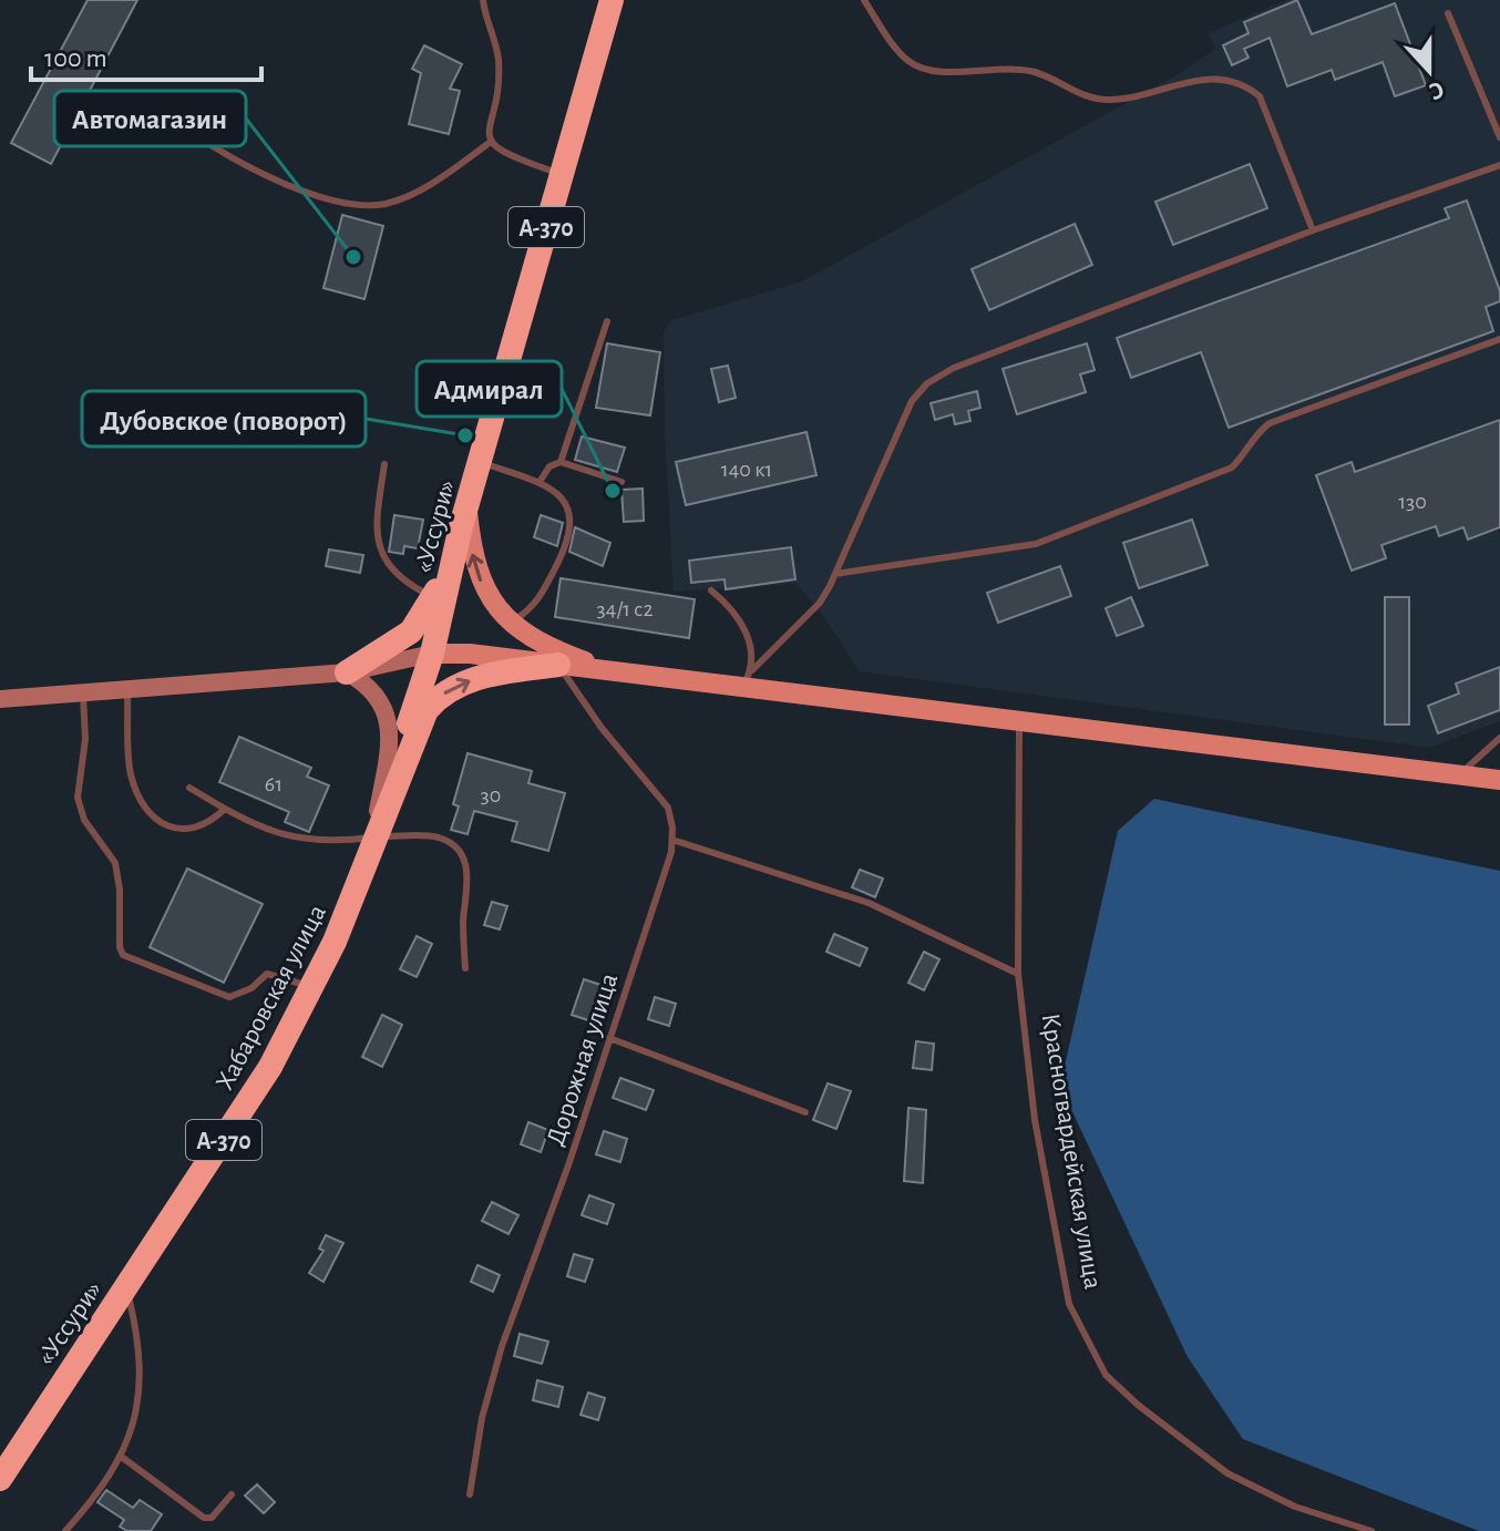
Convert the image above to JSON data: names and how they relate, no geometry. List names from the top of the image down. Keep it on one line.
{"streets":{"highway":["А-370","«Уссури»","Хабаровская улица"],"lane":["Дорожная улица","Красногвардейская улица"]},"crossings":[["«Уссури»","Хабаровская улица"]],"places":["Автомагазин","Дубовское (поворот)","Адмирал"],"house_numbers":["140 к1","130","34/1 с2","61","30"],"scale_bar":"100 m","north":"bottom"}
